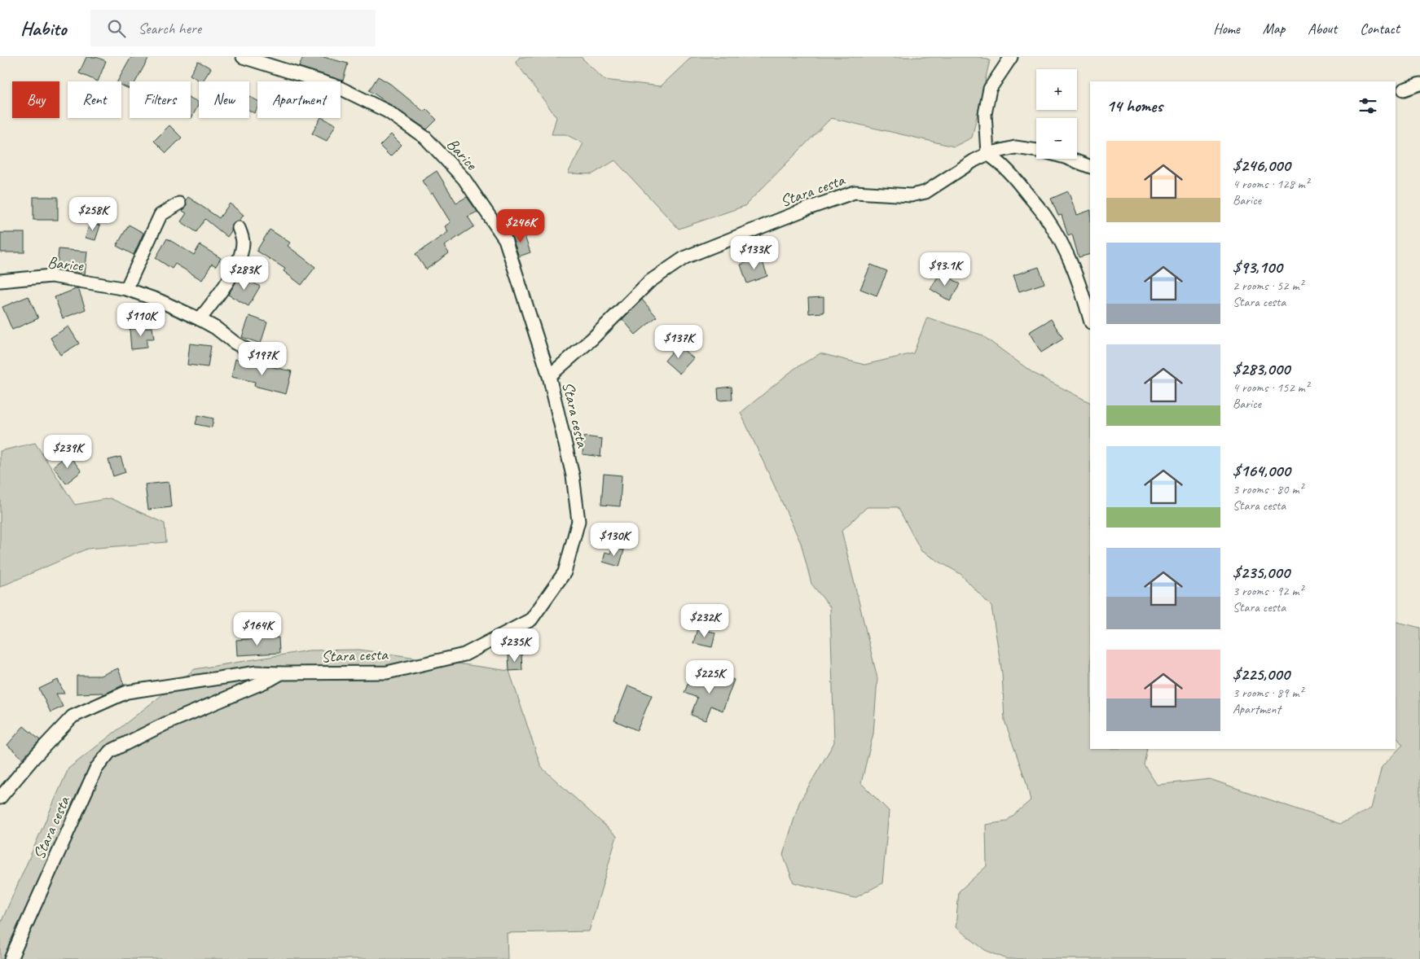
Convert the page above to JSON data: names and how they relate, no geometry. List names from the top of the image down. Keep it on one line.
{"streets":{"street":["Barice","Stara cesta"]},"crossings":[["Barice","Stara cesta"]],"page":{"header":"Habito","search":"Search here","nav":["Home","Map","About","Contact"],"map_buttons":["+","−"],"chip":["Buy","Rent","Filters","New","Apartment"],"heading":"14 homes","list":[{"name":"$246,000","note":"4 rooms · 128 m² · Barice"},{"name":"$93,100","note":"2 rooms · 52 m² · Stara cesta"},{"name":"$283,000","note":"4 rooms · 152 m² · Barice"},{"name":"$164,000","note":"3 rooms · 80 m² · Stara cesta"},{"name":"$235,000","note":"3 rooms · 92 m² · Stara cesta"},{"name":"$225,000","note":"3 rooms · 89 m² · Apartment"}],"price":["$258K","$246K","$133K","$93.1K","$283K","$110K","$137K","$197K","$239K","$130K","$232K","$164K","$235K","$225K"]}}
